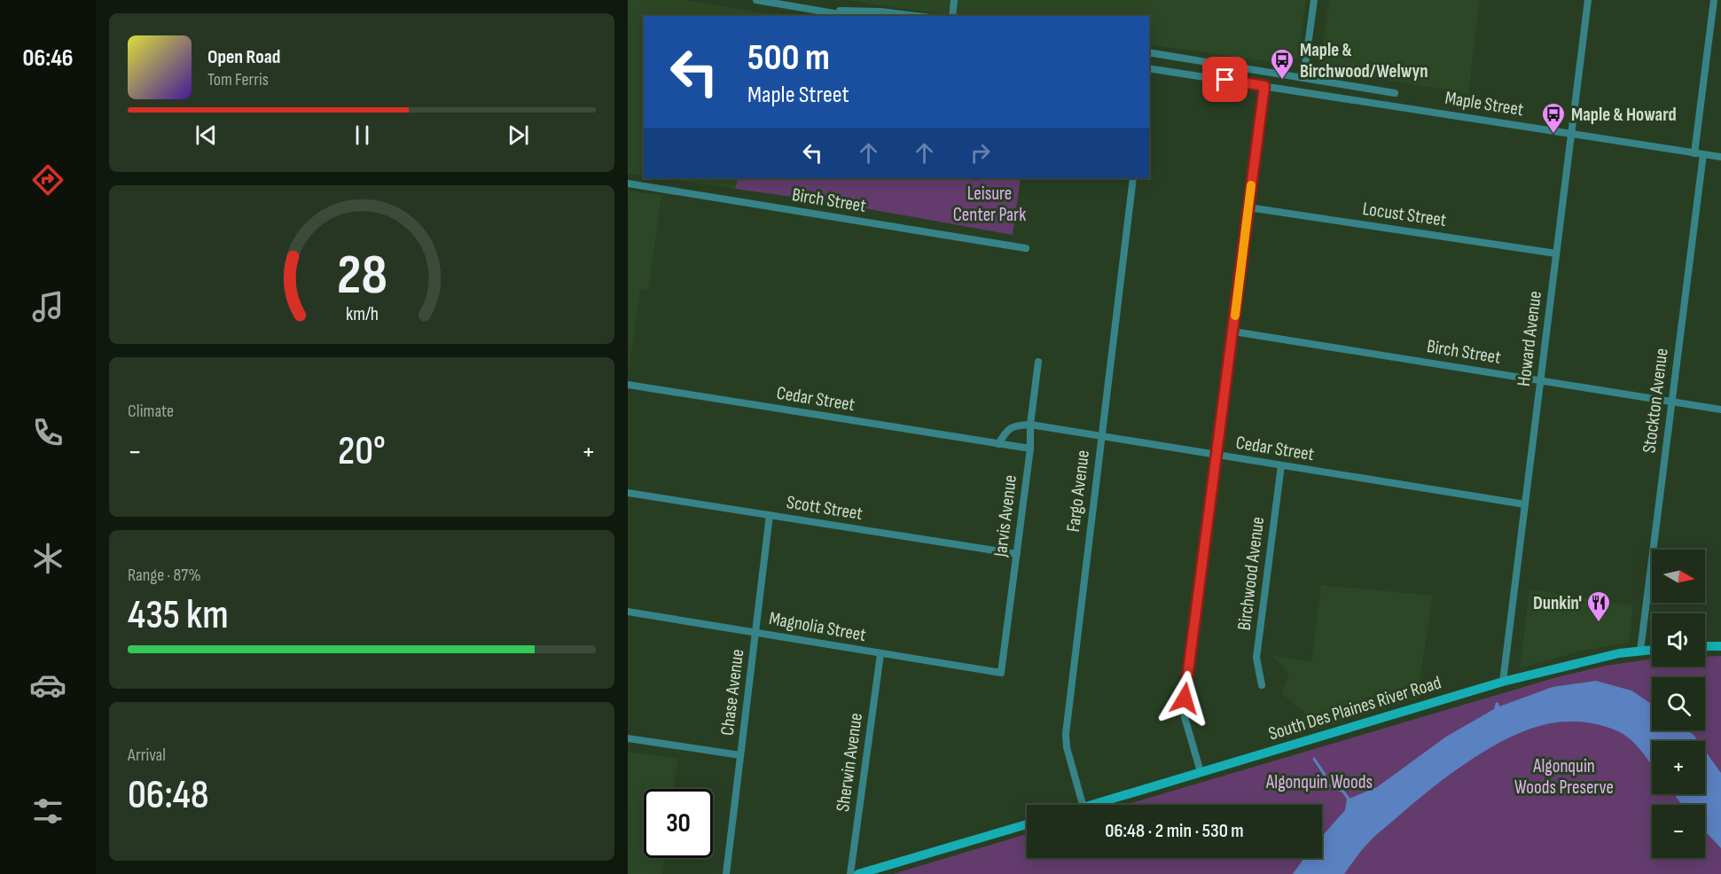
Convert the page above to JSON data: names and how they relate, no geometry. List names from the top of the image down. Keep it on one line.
{"streets":{"main road":["South Des Plaines River Road"],"street":["Maple Street","Birch Street","Locust Street","Howard Avenue","Cedar Street","Stockton Avenue","Fargo Avenue","Scott Street","Jarvis Avenue","Birchwood Avenue","Magnolia Street","Chase Avenue","Sherwin Avenue"]},"crossings":[["Maple Street","Howard Avenue"],["Maple Street","Stockton Avenue"],["Birch Street","Howard Avenue"],["Birch Street","Stockton Avenue"],["Locust Street","Howard Avenue"],["Howard Avenue","Cedar Street"],["Howard Avenue","South Des Plaines River Road"],["Cedar Street","Fargo Avenue"],["Cedar Street","Jarvis Avenue"],["Cedar Street","Birchwood Avenue"],["Stockton Avenue","South Des Plaines River Road"],["Scott Street","Jarvis Avenue"],["Scott Street","Chase Avenue"],["Jarvis Avenue","Magnolia Street"],["Magnolia Street","Chase Avenue"],["Magnolia Street","Sherwin Avenue"]],"parks":["Leisure Center Park","Algonquin Woods Preserve","Algonquin Woods"],"places":{"bus stop":["Maple & Birchwood/Welwyn","Maple & Howard"],"restaurant":["Dunkin'"]},"north":"right","page":{"tabs":"06:46","turn":["500 m","Maple Street"],"song":["Open Road","Tom Ferris"],"tile":["Climate",["Range · 87%","435 km"],["Arrival","06:48"]],"heat":["−","20°","+"],"map_buttons":["+","−"],"limit":"30","trip":"06:48 · 2 min · 530 m","gauge":["28","km/h"]}}
